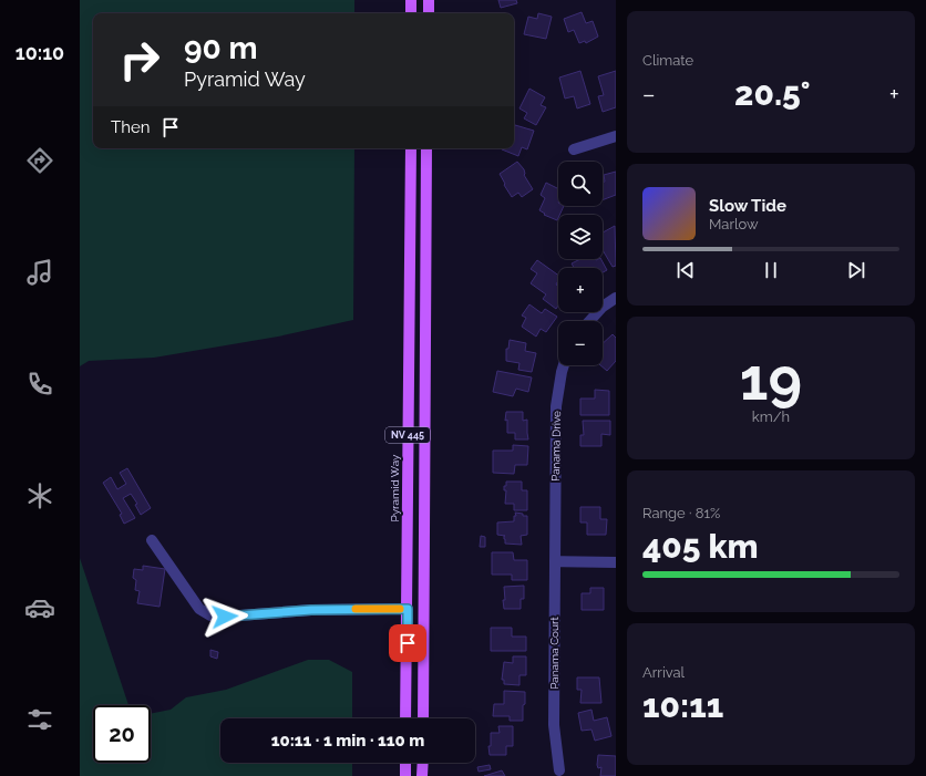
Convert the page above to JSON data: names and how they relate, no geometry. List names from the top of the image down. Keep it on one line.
{"streets":{"main road":["NV 445","Pyramid Way"],"street":["Panama Drive","Panama Court"]},"crossings":[["Panama Drive","Panama Court"]],"page":{"tabs":"10:10","tile":["Climate",["19","km/h"],["Range · 81%","405 km"],["Arrival","10:11"]],"turn":["90 m","Pyramid Way"],"heat":["−","20.5°","+"],"then":"Then","map_buttons":["+","−"],"song":["Slow Tide","Marlow"],"limit":"20","trip":"10:11 · 1 min · 110 m"}}
